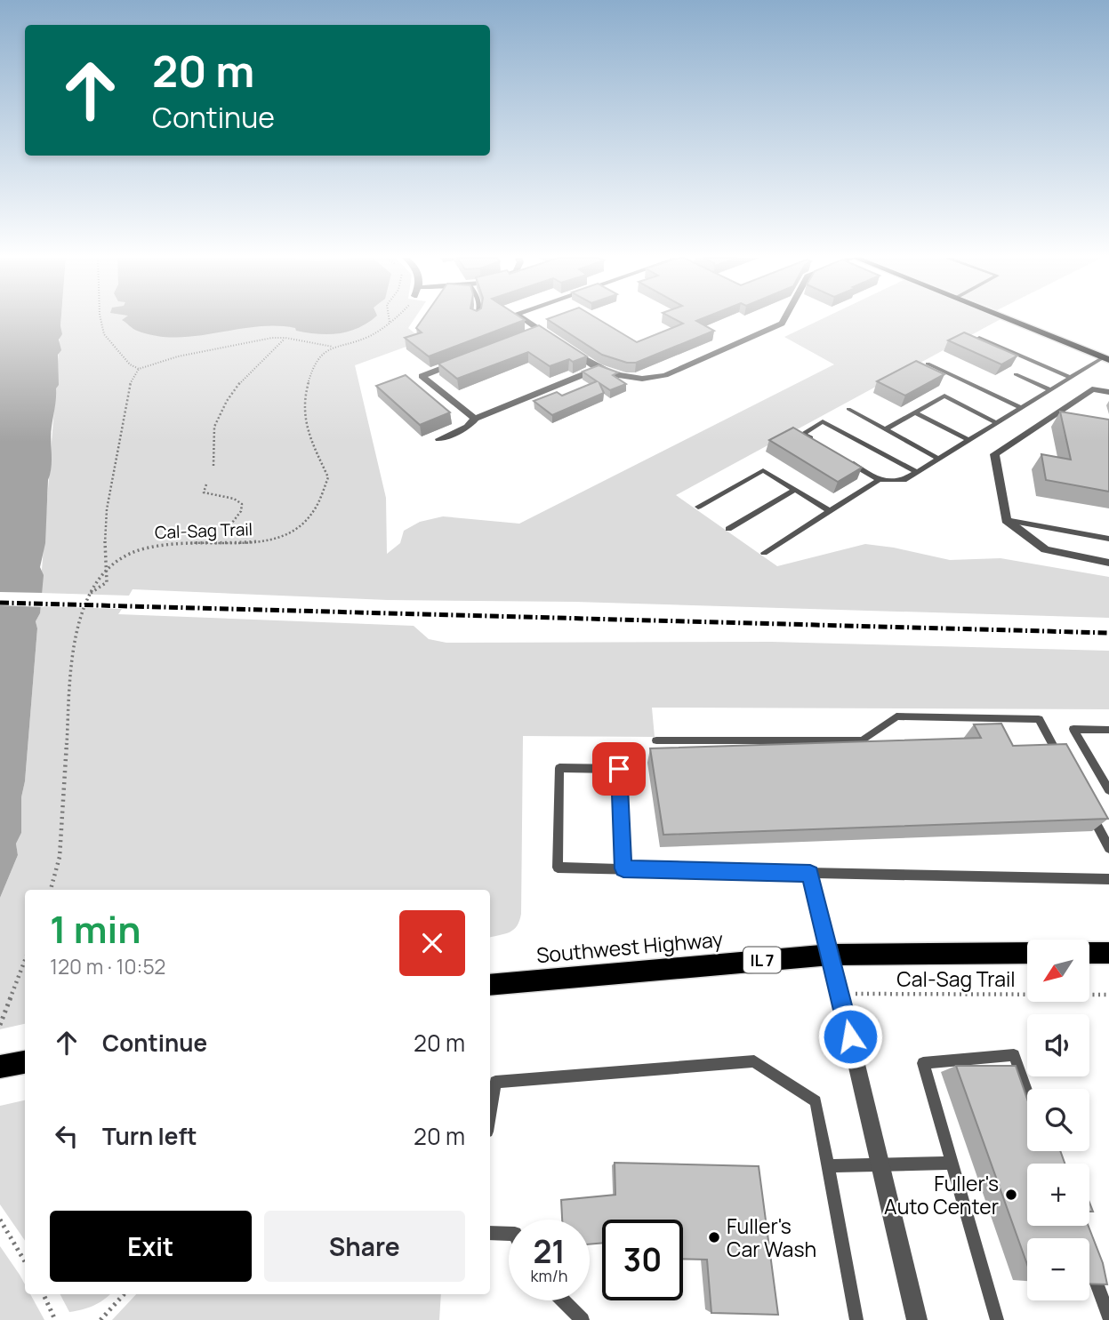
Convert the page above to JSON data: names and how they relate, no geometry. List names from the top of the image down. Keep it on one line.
{"streets":{"main road":["Southwest Highway","IL 7"],"path":["Cal-Sag Trail"]},"places":["Fuller's Auto Center","Fuller's Car Wash"],"north":"bottom left","page":{"turn":["20 m","Continue"],"heading":["1 min","120 m · 10:52"],"map_buttons":["+","−"],"list":[{"name":"Continue","value":"20 m"},{"name":"Turn left","value":"20 m"}],"buttons":["Exit","Share"],"speed":"21 km/h","limit":"30"}}
